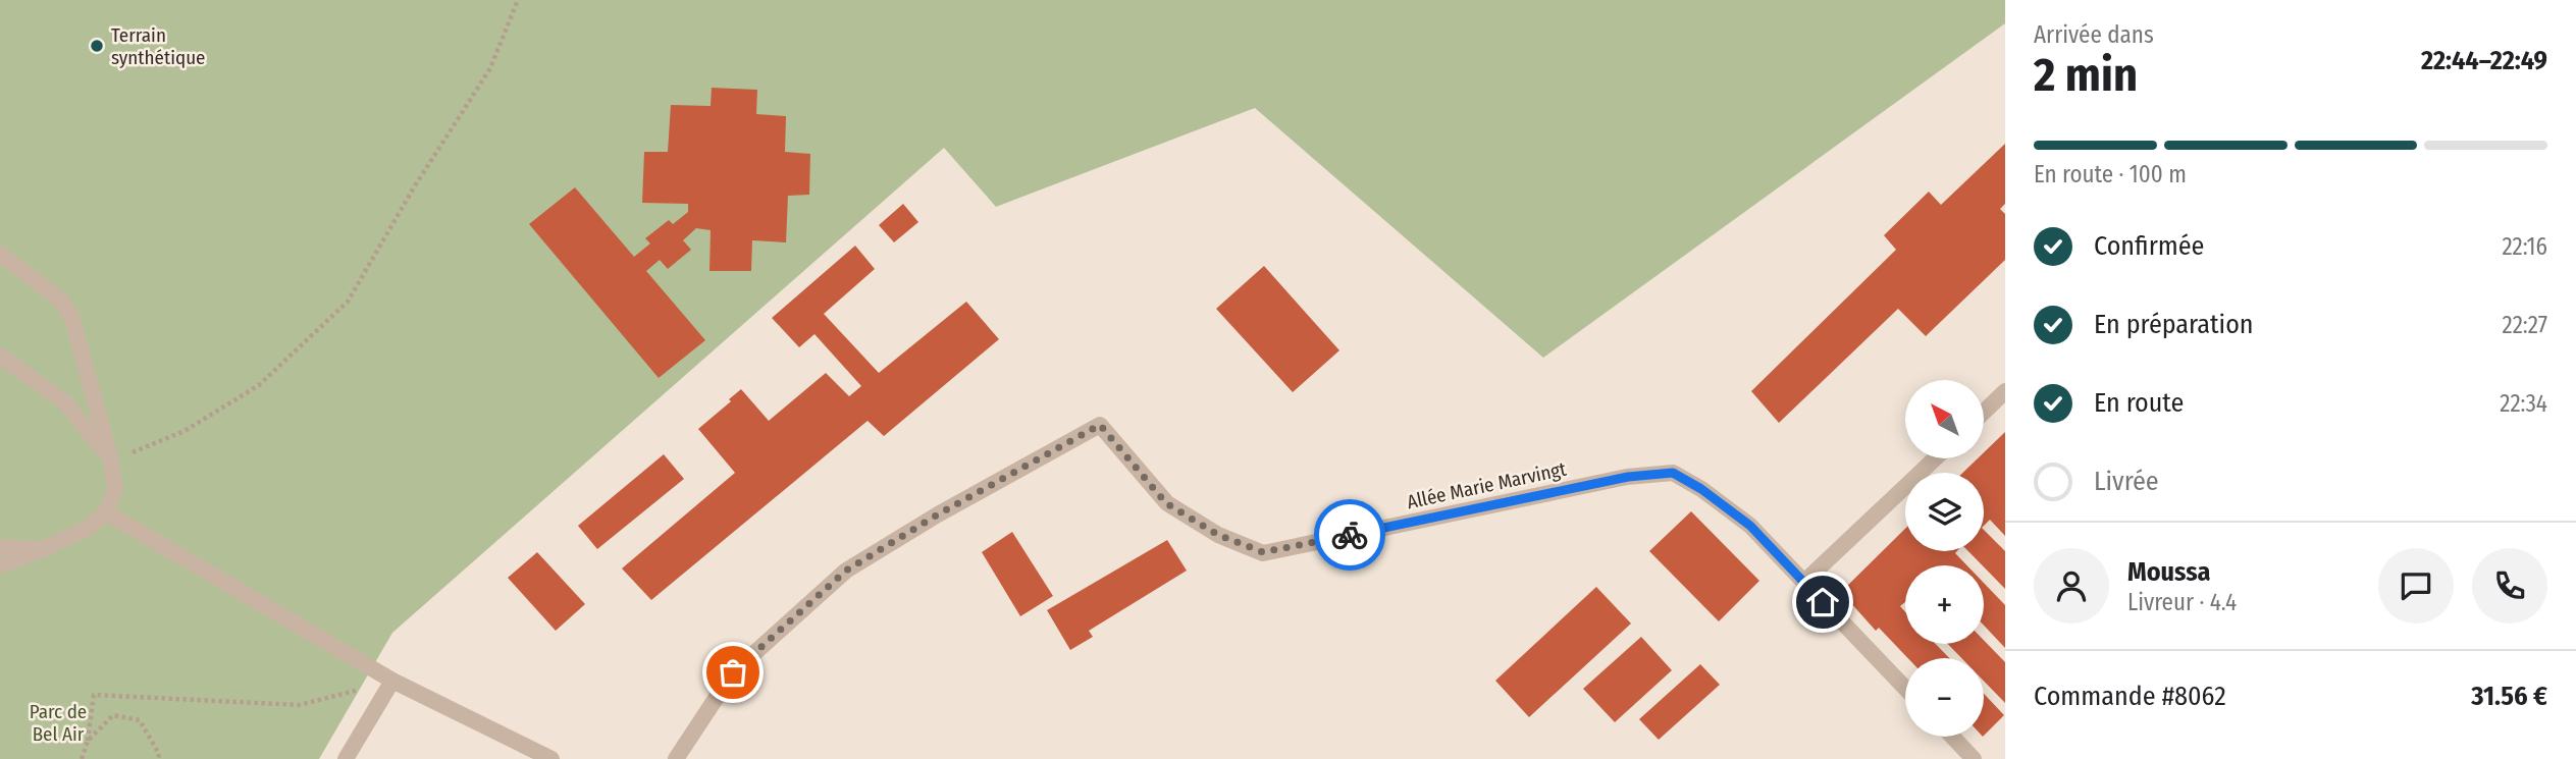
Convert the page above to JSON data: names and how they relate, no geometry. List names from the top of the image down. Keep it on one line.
{"streets":{"lane":["Allée Marie Marvingt"]},"parks":["Parc de Bel Air"],"places":["Terrain synthétique"],"north":"top left","page":{"heading":["2 min","Arrivée dans","22:44–22:49"],"panel":["Moussa","Livreur · 4.4","Commande #8062","31.56 €"],"bar":"En route · 100 m","list":[["Confirmée","22:16"],["En préparation","22:27"],["En route","22:34"],"Livrée"],"map_buttons":["+","−"]}}
